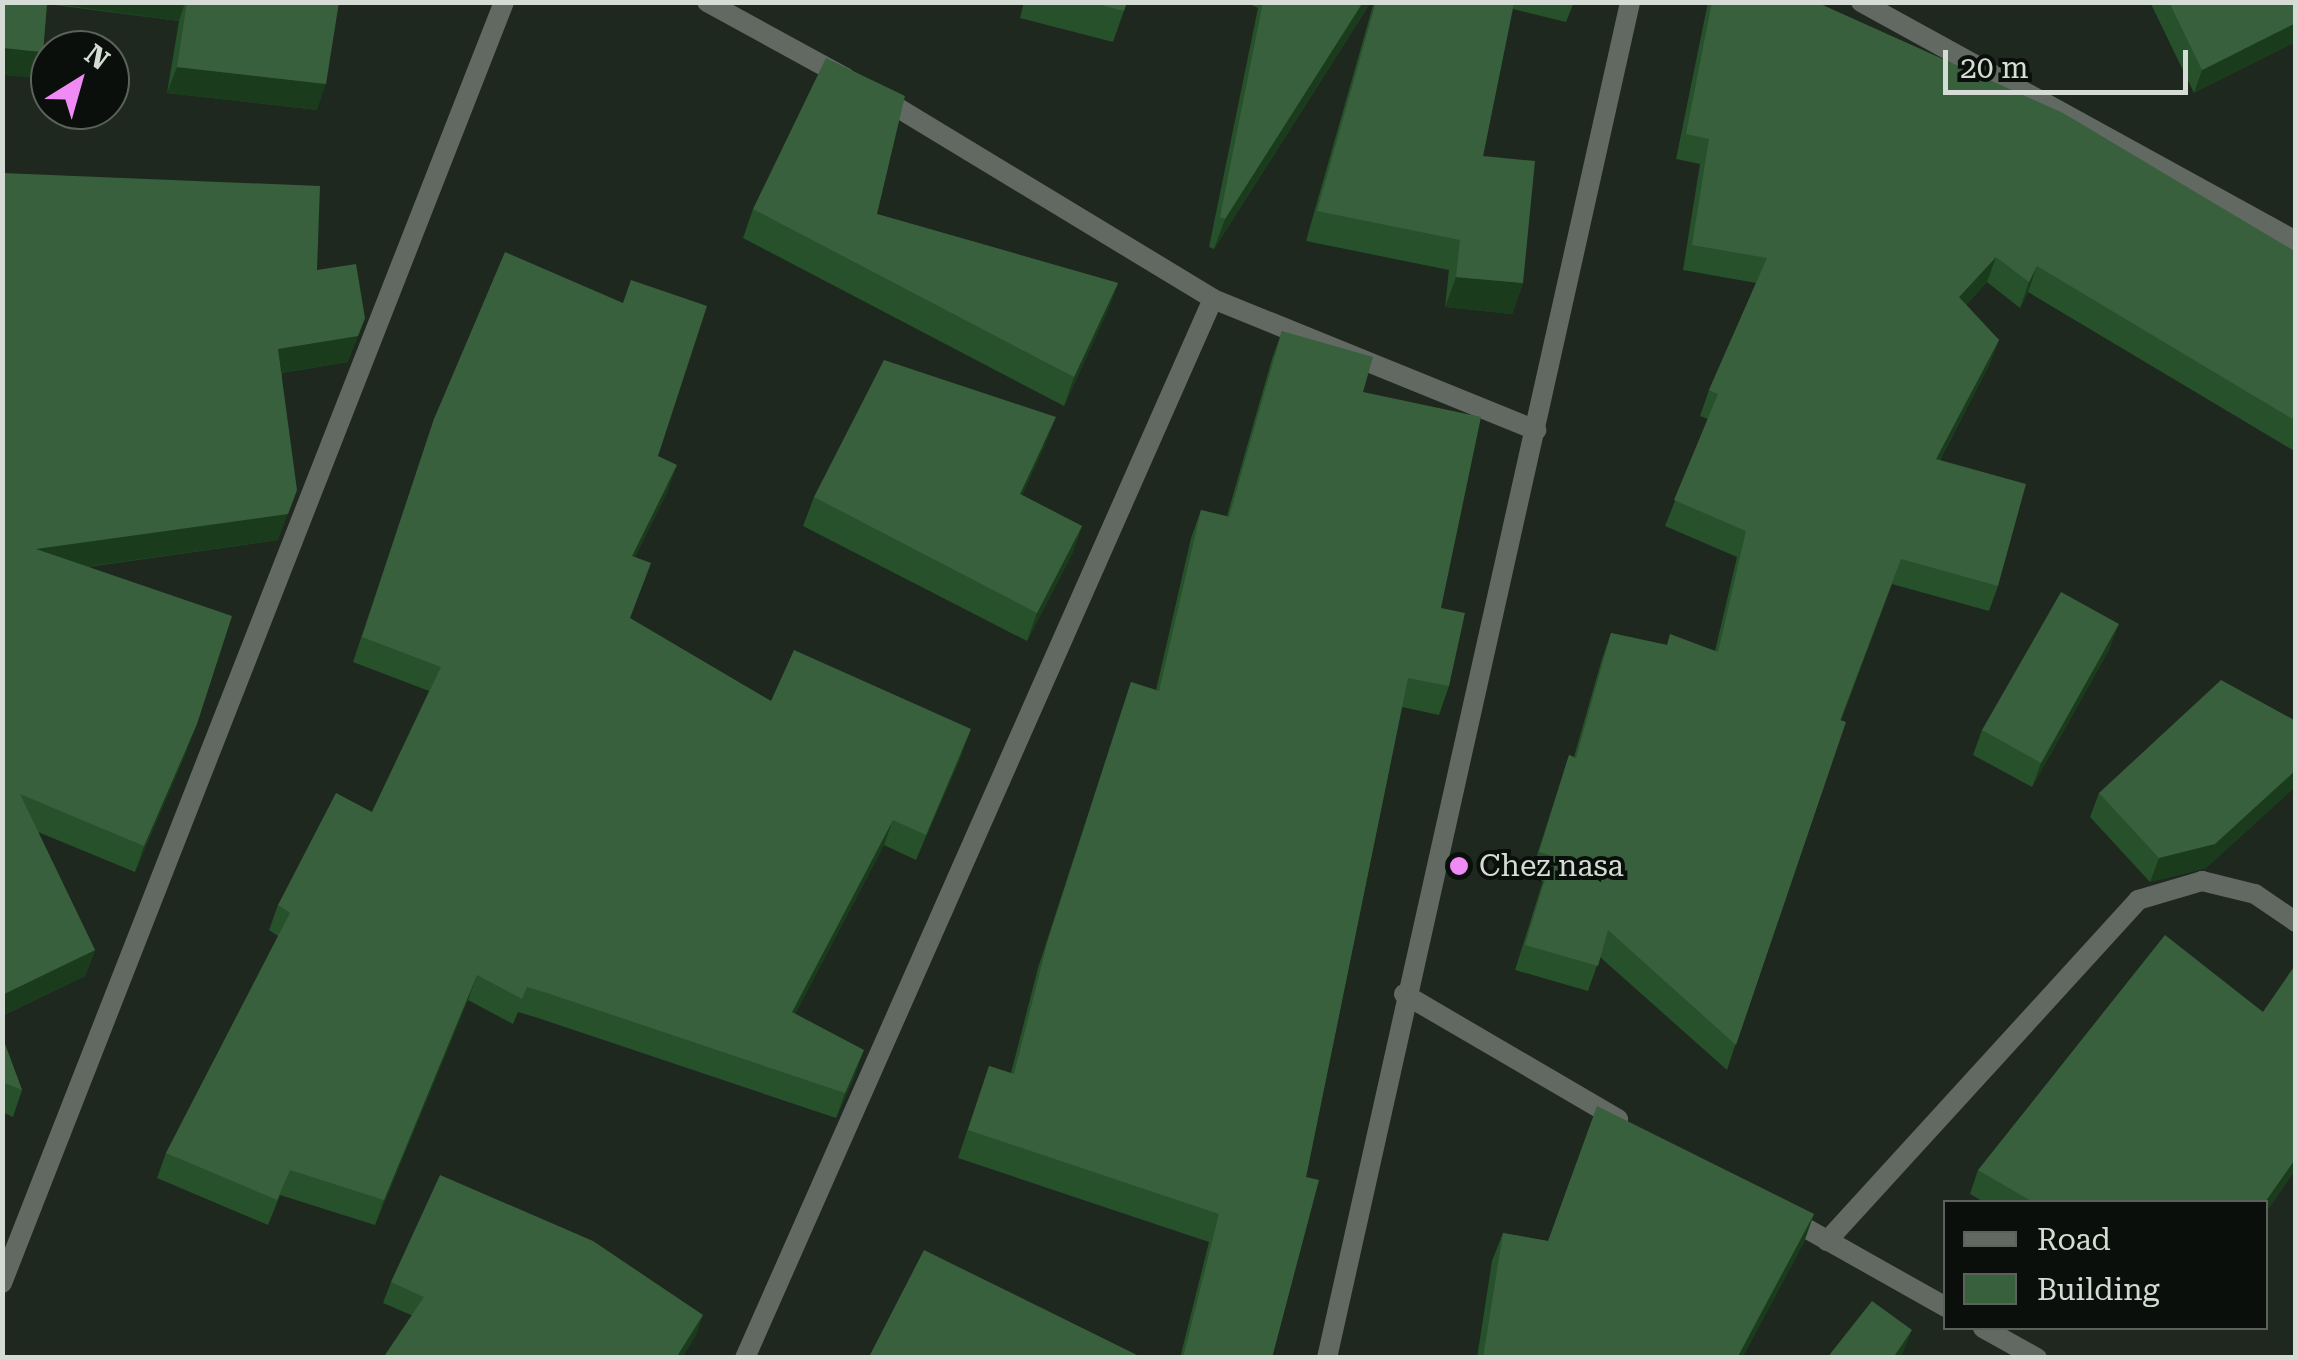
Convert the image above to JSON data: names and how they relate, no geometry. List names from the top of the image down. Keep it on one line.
{"places":["Chez nasa"],"legend":["Road","Building"],"scale_bar":"20 m","north":"top right"}
